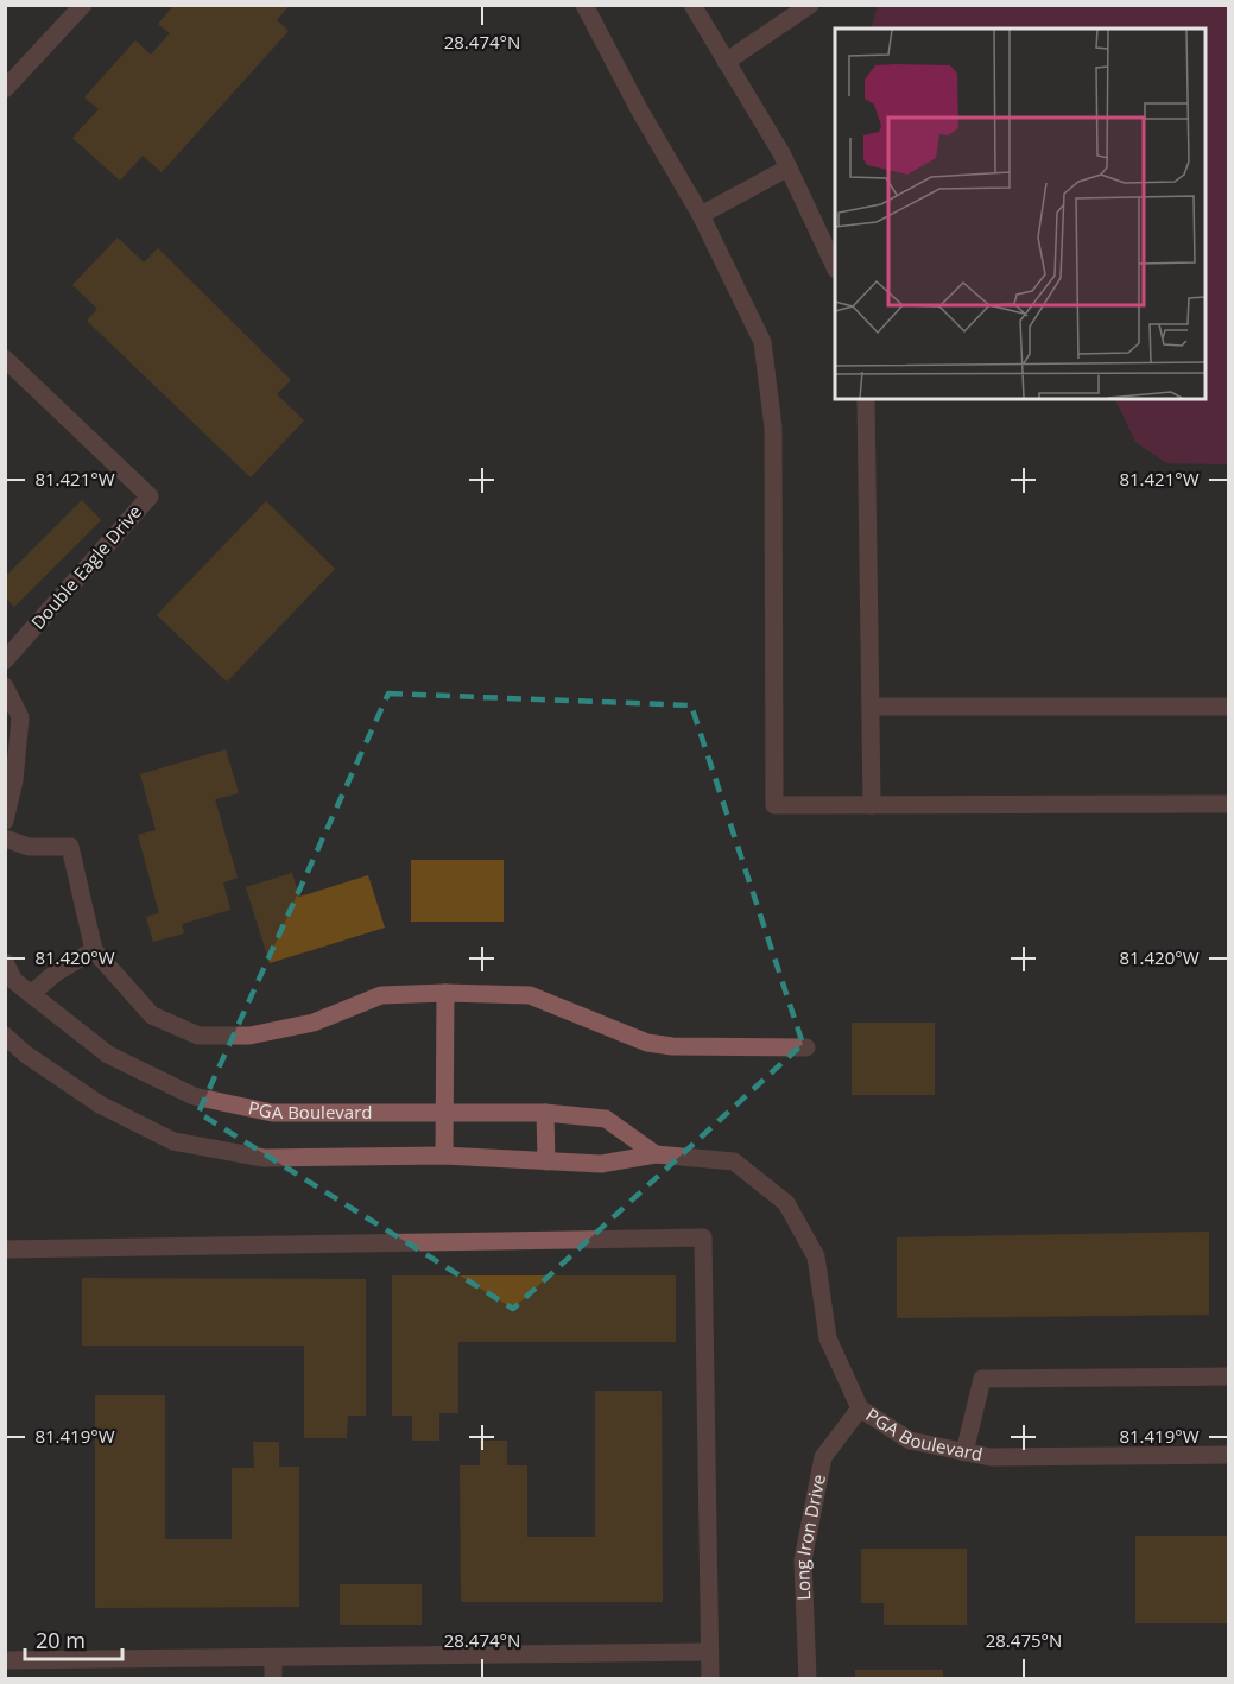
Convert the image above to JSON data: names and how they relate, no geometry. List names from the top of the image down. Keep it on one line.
{"streets":{"street":["Double Eagle Drive","PGA Boulevard","Long Iron Drive"]},"crossings":[["PGA Boulevard","Long Iron Drive"]],"scale_bar":"20 m","coordinates":["28.474°N","81.421°W","81.420°W","81.419°W","28.475°N"]}
